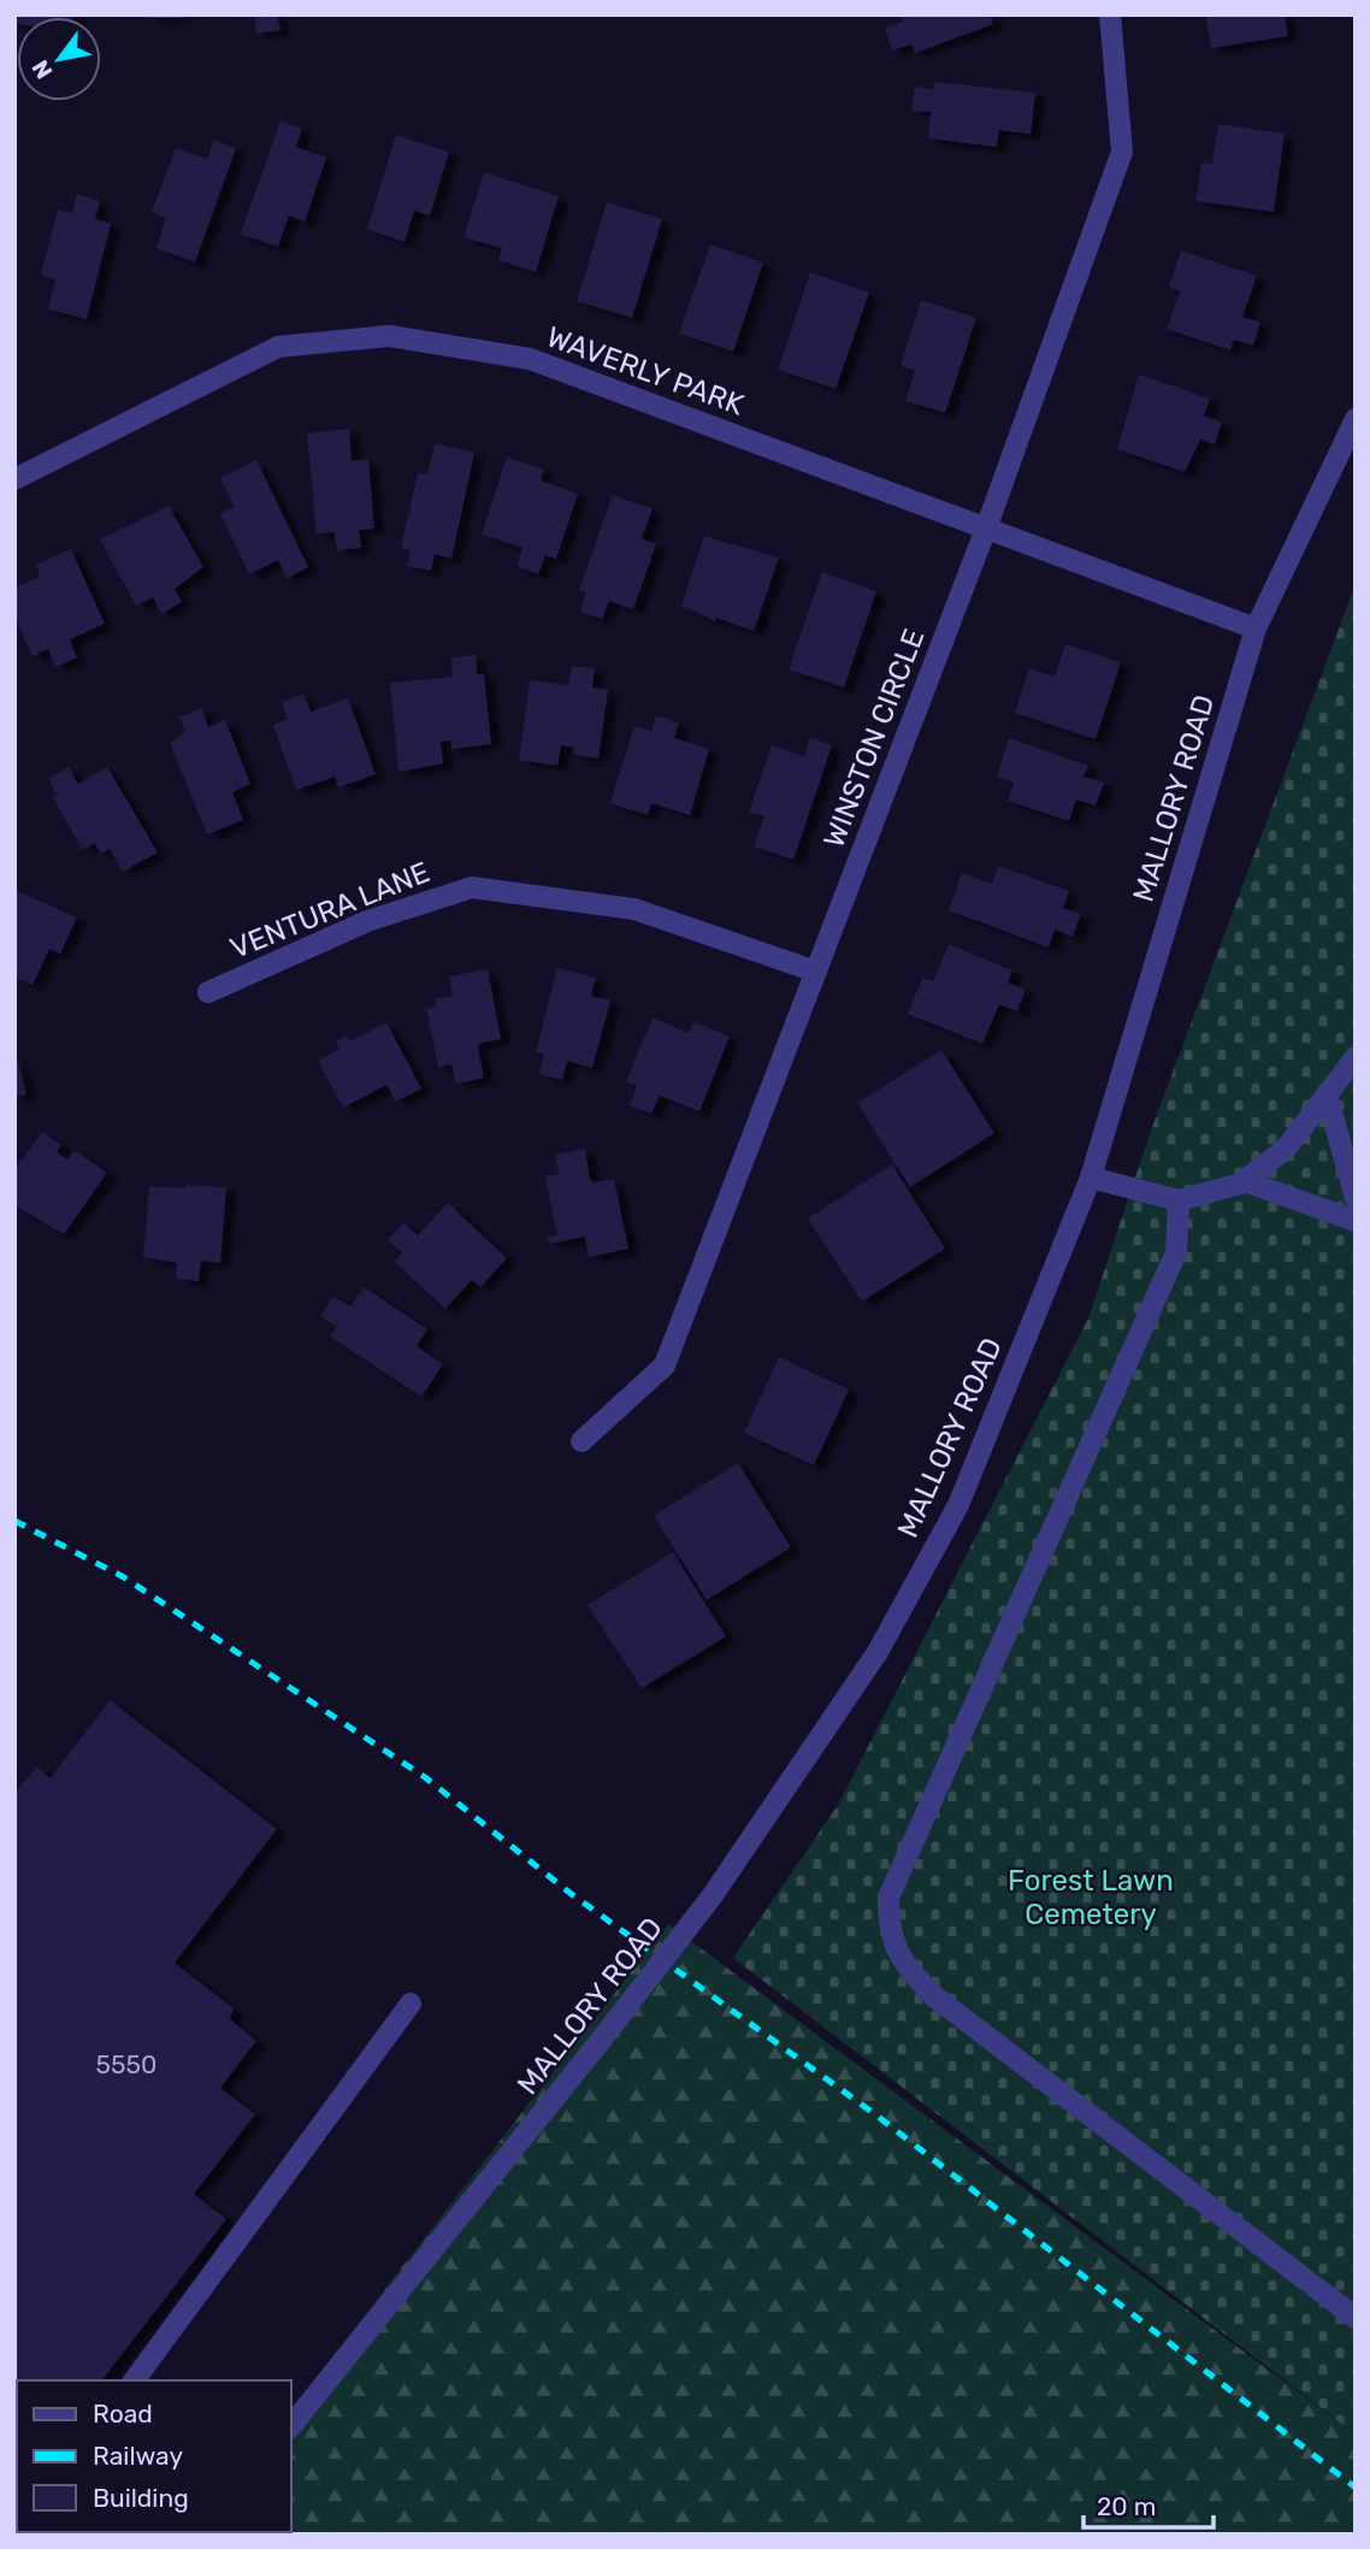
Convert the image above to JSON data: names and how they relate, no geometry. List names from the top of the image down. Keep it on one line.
{"streets":{"street":["WAVERLY PARK","WINSTON CIRCLE","MALLORY ROAD","VENTURA LANE"]},"crossings":[["WAVERLY PARK","WINSTON CIRCLE"],["WAVERLY PARK","MALLORY ROAD"],["WINSTON CIRCLE","VENTURA LANE"]],"parks":["Forest Lawn Cemetery"],"house_numbers":["5550"],"legend":["Road","Railway","Building"],"scale_bar":"20 m","north":"bottom left"}
